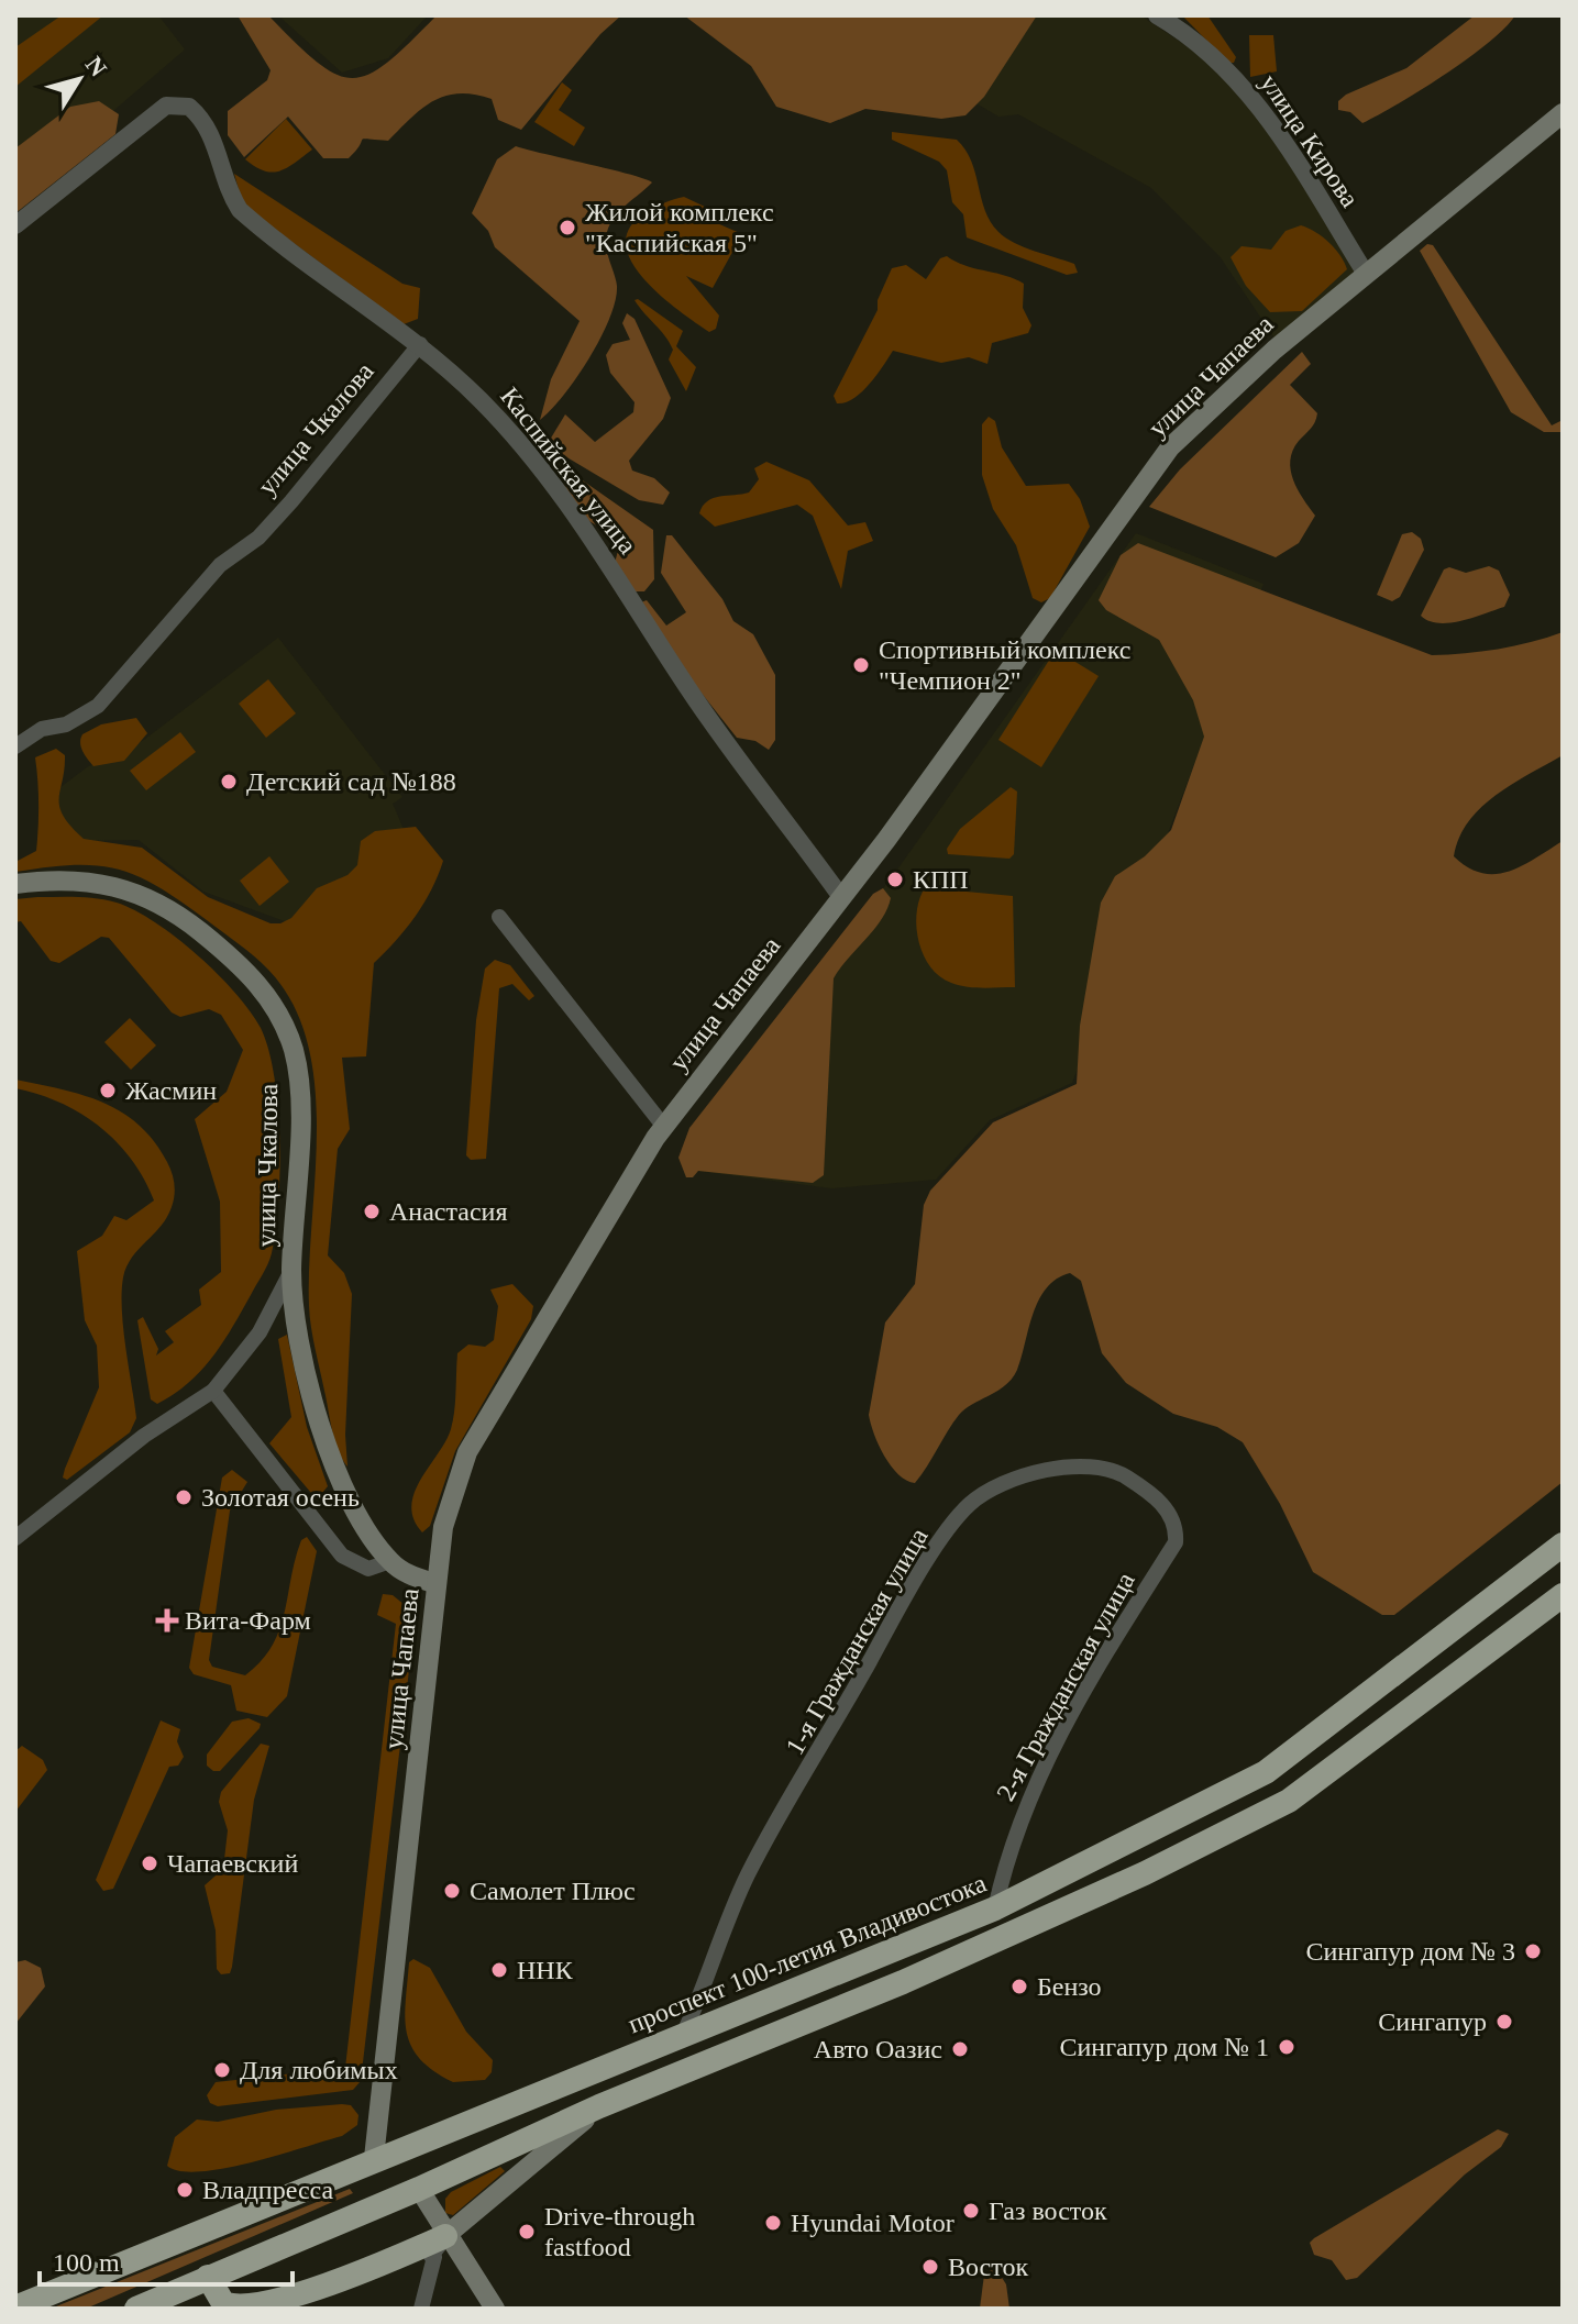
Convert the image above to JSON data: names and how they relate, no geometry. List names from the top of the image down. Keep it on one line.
{"streets":{"highway":["проспект 100-летия Владивостока"],"main road":["улица Чапаева","улица Чкалова"],"street":["улица Кирова","Каспийская улица","1-я Гражданская улица","2-я Гражданская улица"]},"crossings":[["улица Кирова","улица Чапаева"],["улица Чапаева","улица Чкалова"],["улица Чапаева","Каспийская улица"],["улица Чапаева","проспект 100-летия Владивостока"],["улица Чкалова","Каспийская улица"],["1-я Гражданская улица","2-я Гражданская улица"],["1-я Гражданская улица","проспект 100-летия Владивостока"],["2-я Гражданская улица","проспект 100-летия Владивостока"]],"places":{"other":["Жилой комплекс \"Каспийская 5\"","Спортивный комплекс \"Чемпион 2\"","Детский сад №188","КПП","Жасмин","Анастасия","Золотая осень","Чапаевский","Самолет Плюс","Сингапур дом № 3","ННК","Бензо","Сингапур","Сингапур дом № 1","Авто Оазис","Для любимых","Владпресса","Газ восток","Hyundai Motor","Drive-through fastfood","Восток"],"health":["Вита-Фарм"]},"scale_bar":"100 m","north":"top right"}
